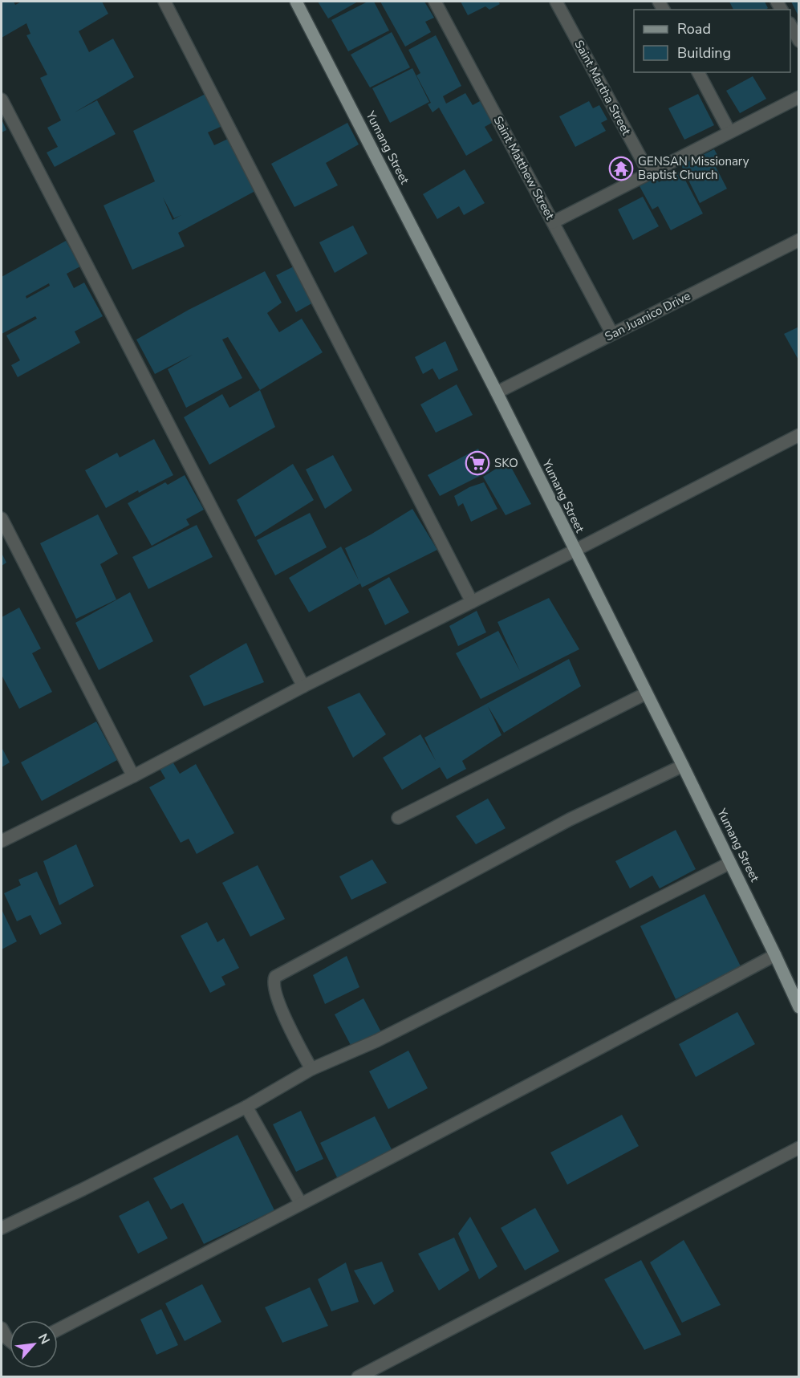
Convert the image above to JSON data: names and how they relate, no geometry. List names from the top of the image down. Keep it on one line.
{"streets":{"main road":["Yumang Street"],"street":["Saint Martha Street","Saint Matthew Street","San Juanico Drive"]},"crossings":[["Yumang Street","San Juanico Drive"],["Saint Matthew Street","San Juanico Drive"]],"places":{"temple":["GENSAN Missionary Baptist Church"],"supermarket":["SKO"]},"legend":["Road","Building"],"north":"top right"}
